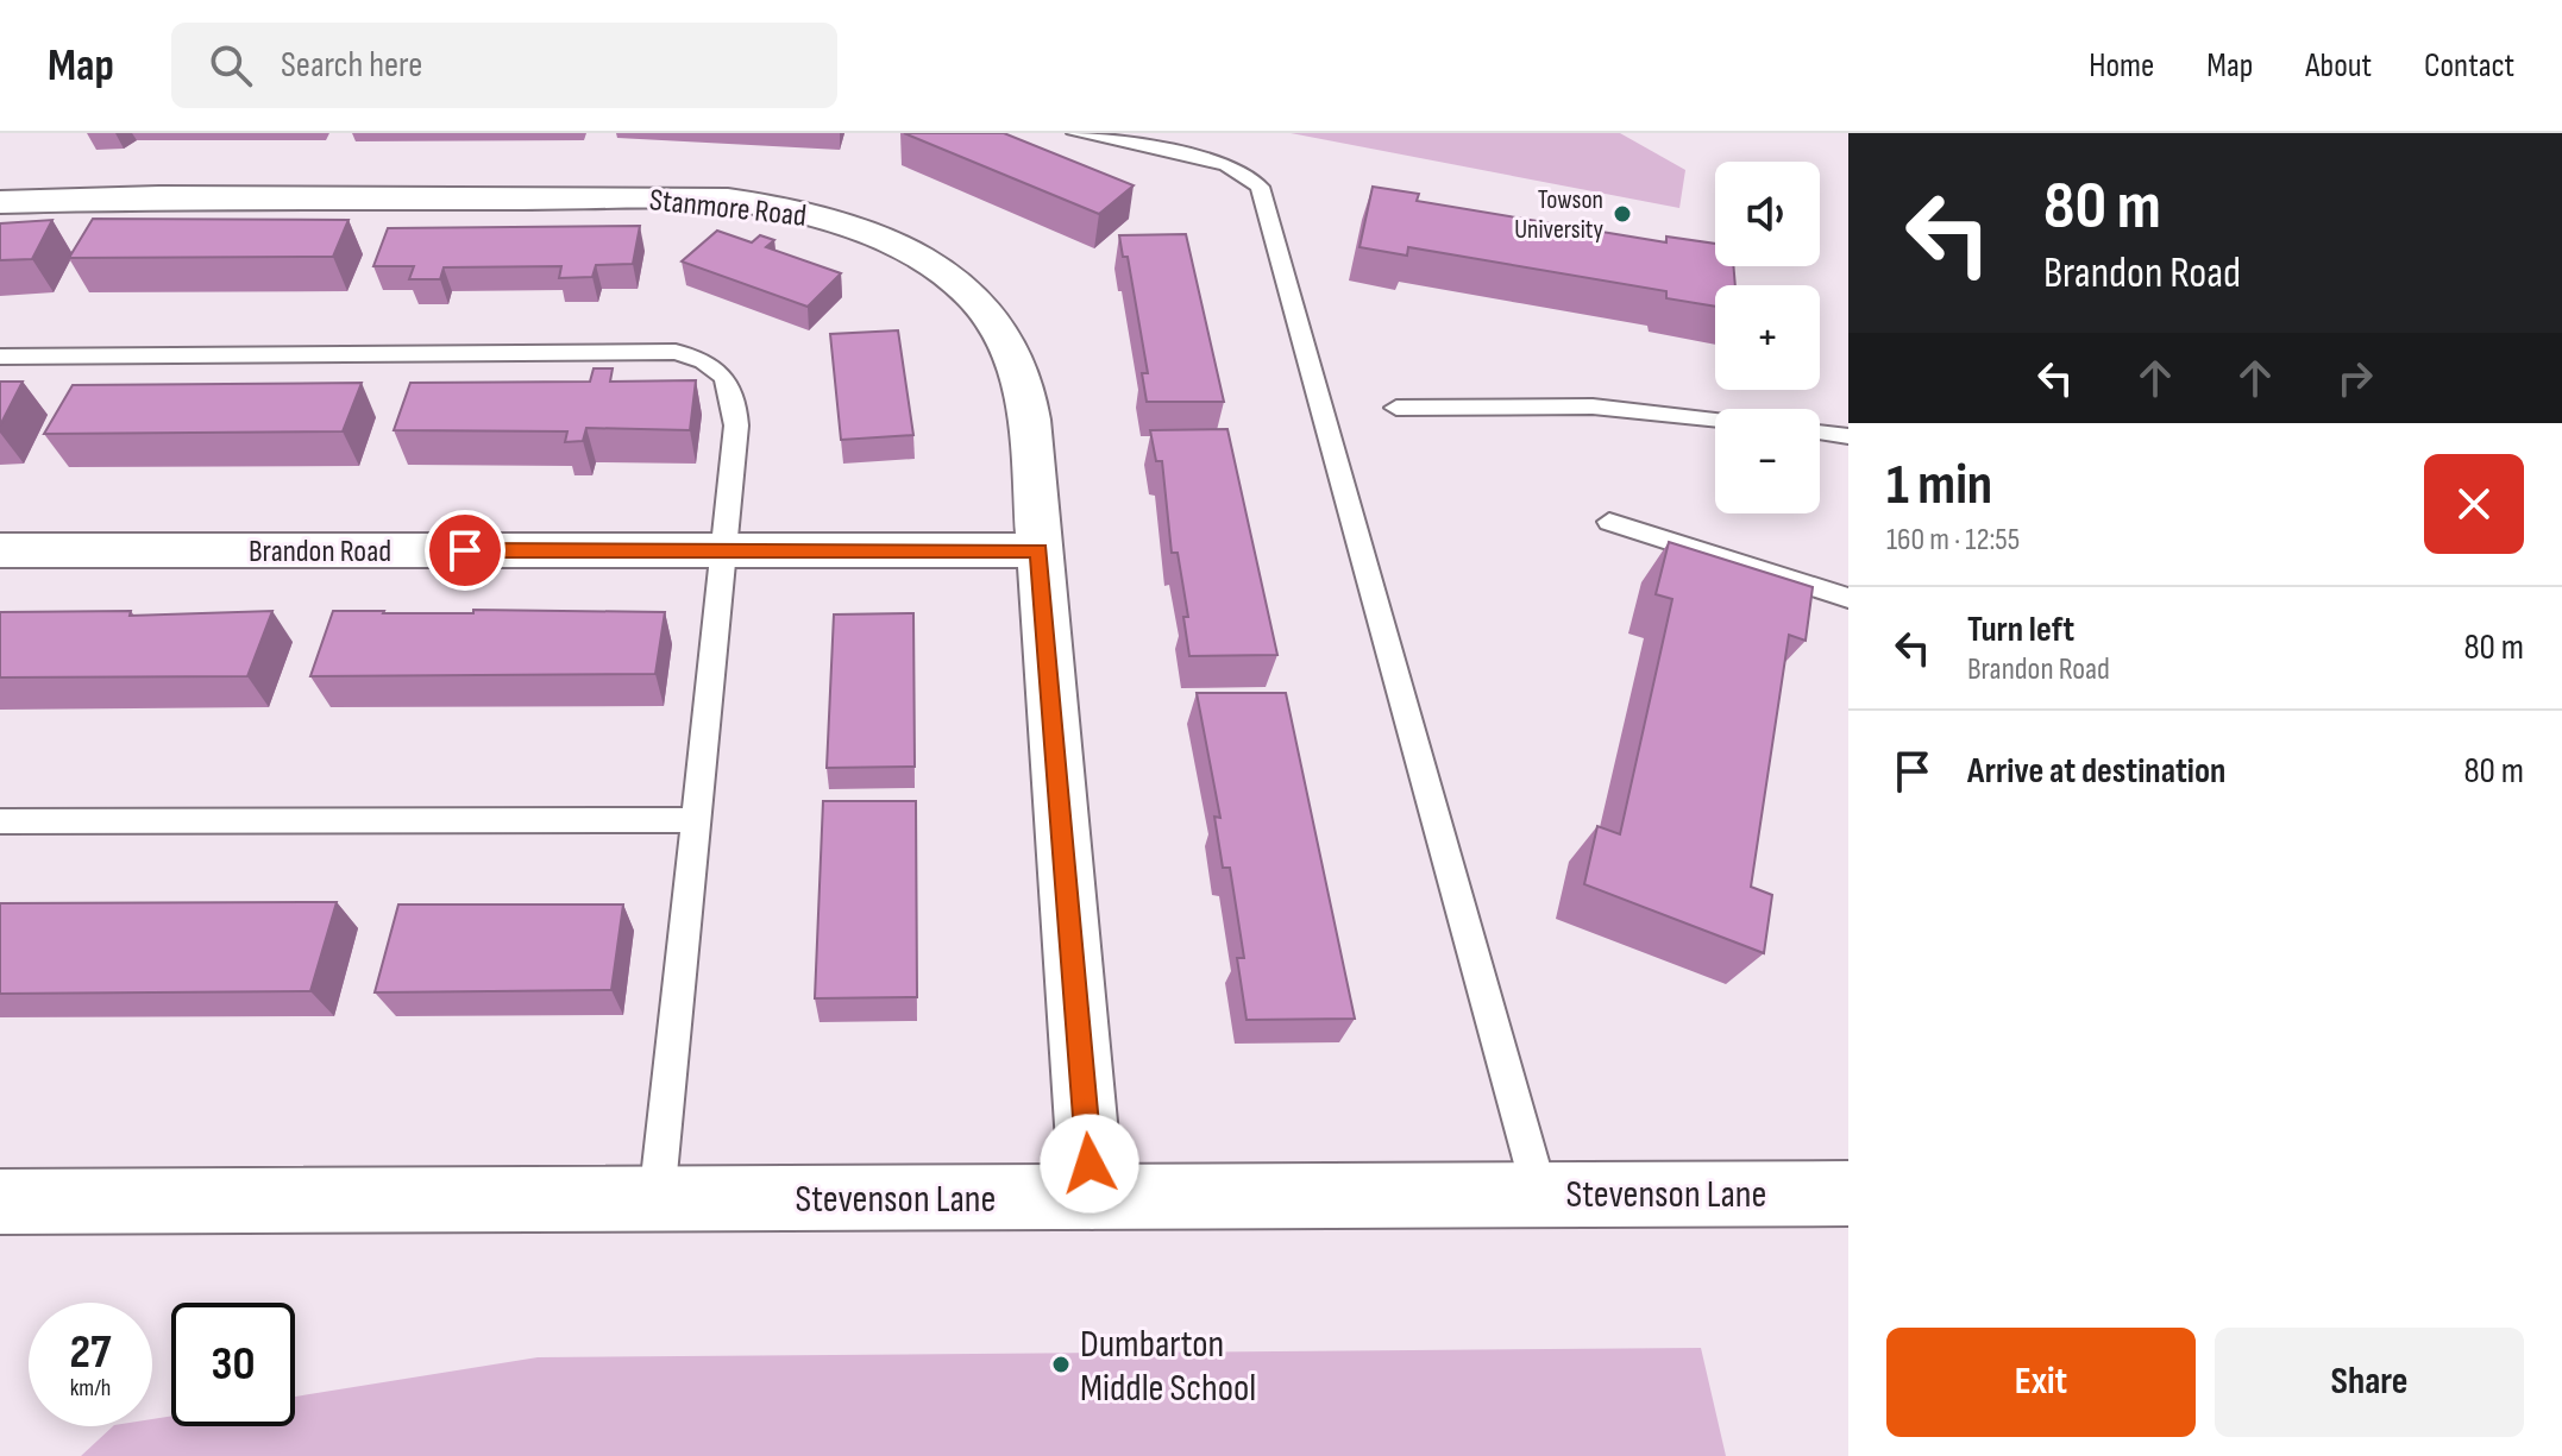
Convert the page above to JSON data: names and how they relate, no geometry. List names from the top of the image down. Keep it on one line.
{"streets":{"street":["Stanmore Road","Brandon Road","Stevenson Lane"]},"crossings":[["Stanmore Road","Brandon Road"],["Stanmore Road","Stevenson Lane"]],"places":["Towson University","Dumbarton Middle School"],"page":{"header":"Map","search":"Search here","nav":["Home","Map","About","Contact"],"turn":["80 m","Brandon Road"],"map_buttons":["+","−"],"heading":["1 min","160 m · 12:55"],"list":[{"name":"Turn left","note":"Brandon Road","value":"80 m"},{"name":"Arrive at destination","value":"80 m"}],"speed":"27 km/h","limit":"30","buttons":["Exit","Share"]}}
